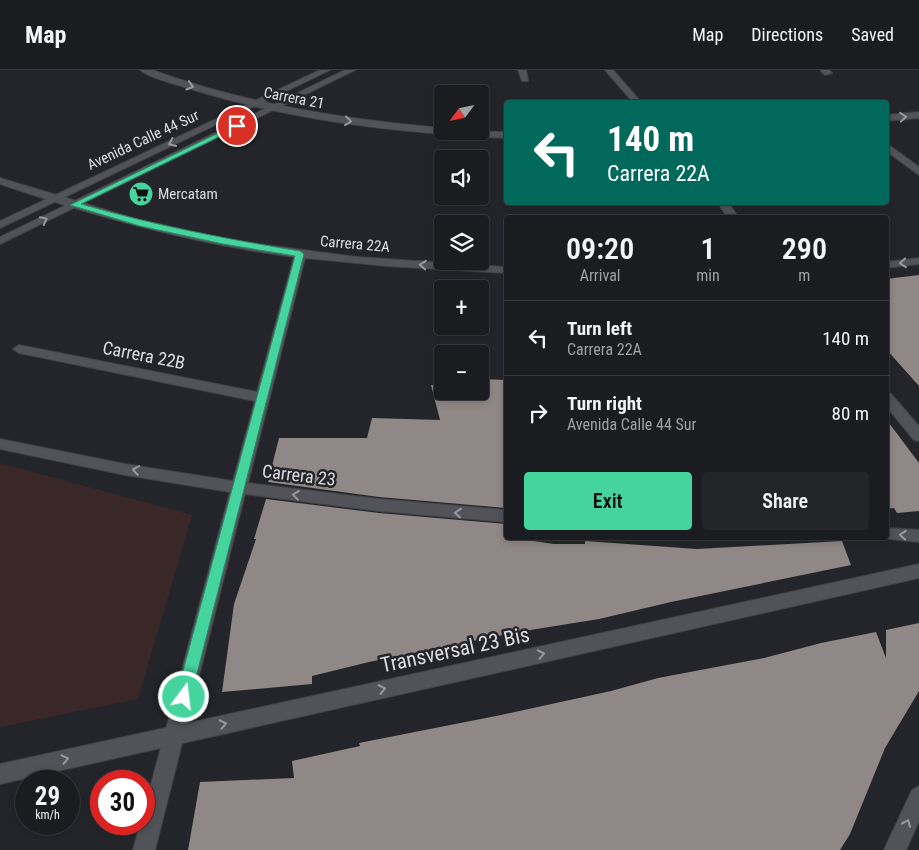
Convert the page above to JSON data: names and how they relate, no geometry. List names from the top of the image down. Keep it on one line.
{"streets":{"street":["Carrera 21","Avenida Calle 44 Sur","Carrera 22A","Carrera 22B","Carrera 23","Transversal 23 Bis"]},"crossings":[["Carrera 21","Avenida Calle 44 Sur"],["Avenida Calle 44 Sur","Carrera 22A"]],"one_way":["Carrera 21","Carrera 22A","Carrera 23","Transversal 23 Bis"],"places":{"supermarket":["Mercatam"]},"north":"bottom left","page":{"header":"Map","nav":["Map","Directions","Saved"],"map_buttons":["+","−"],"turn":["140 m","Carrera 22A"],"eta":["09:20","Arrival","1","min","290","m"],"list":[{"name":"Turn left","note":"Carrera 22A","value":"140 m"},{"name":"Turn right","note":"Avenida Calle 44 Sur","value":"80 m"}],"buttons":["Exit","Share"],"speed":"29 km/h","limit":"30"}}
